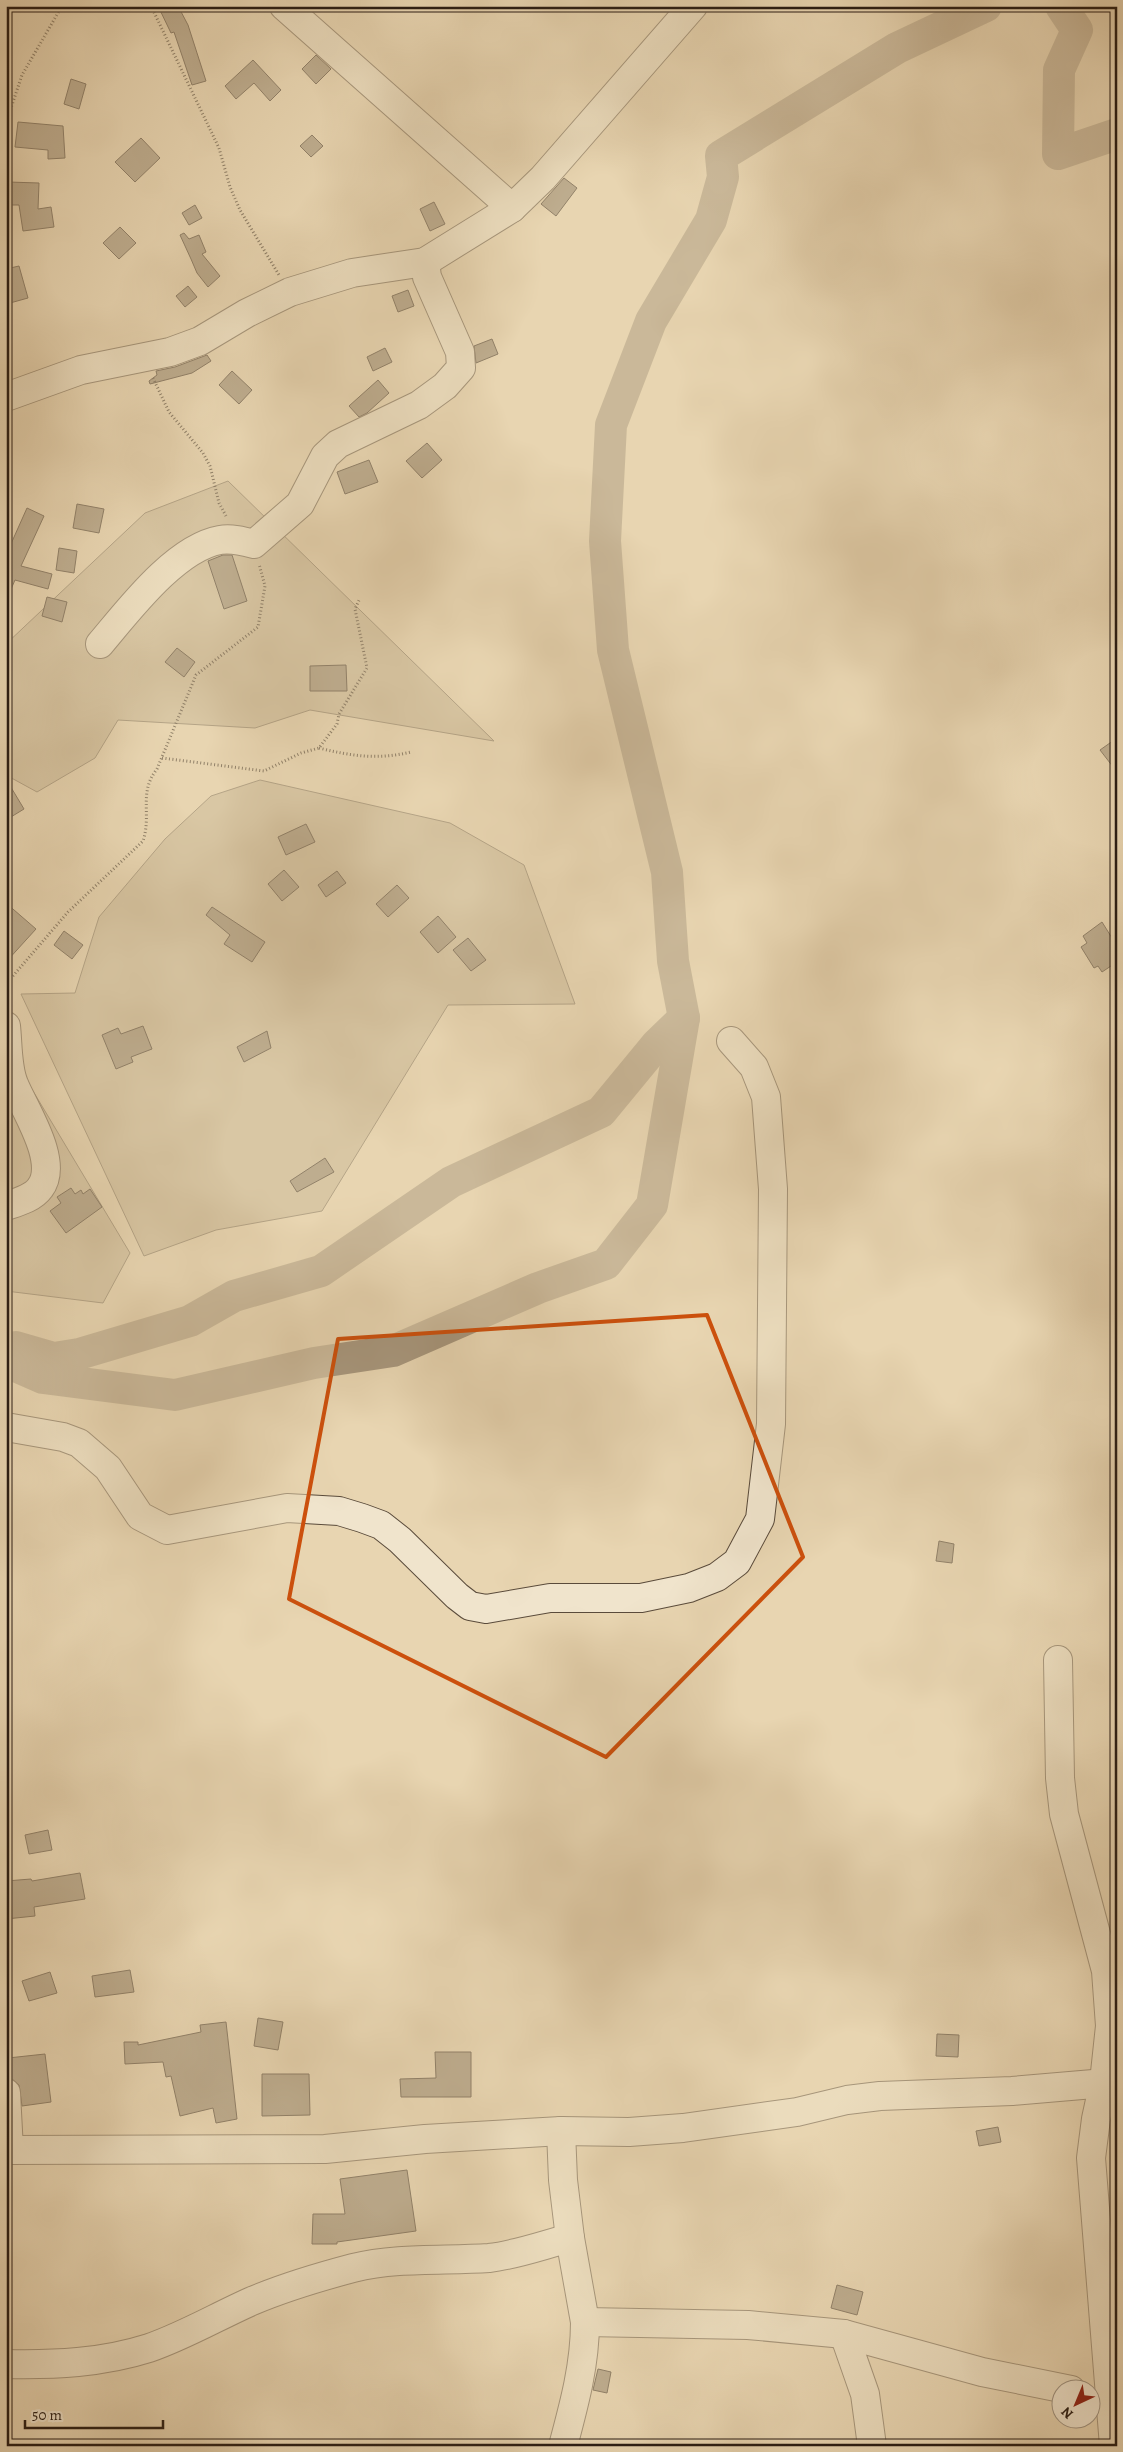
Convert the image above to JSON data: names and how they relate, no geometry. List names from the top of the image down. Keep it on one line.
{"scale_bar":"50 m","north":"bottom left"}
